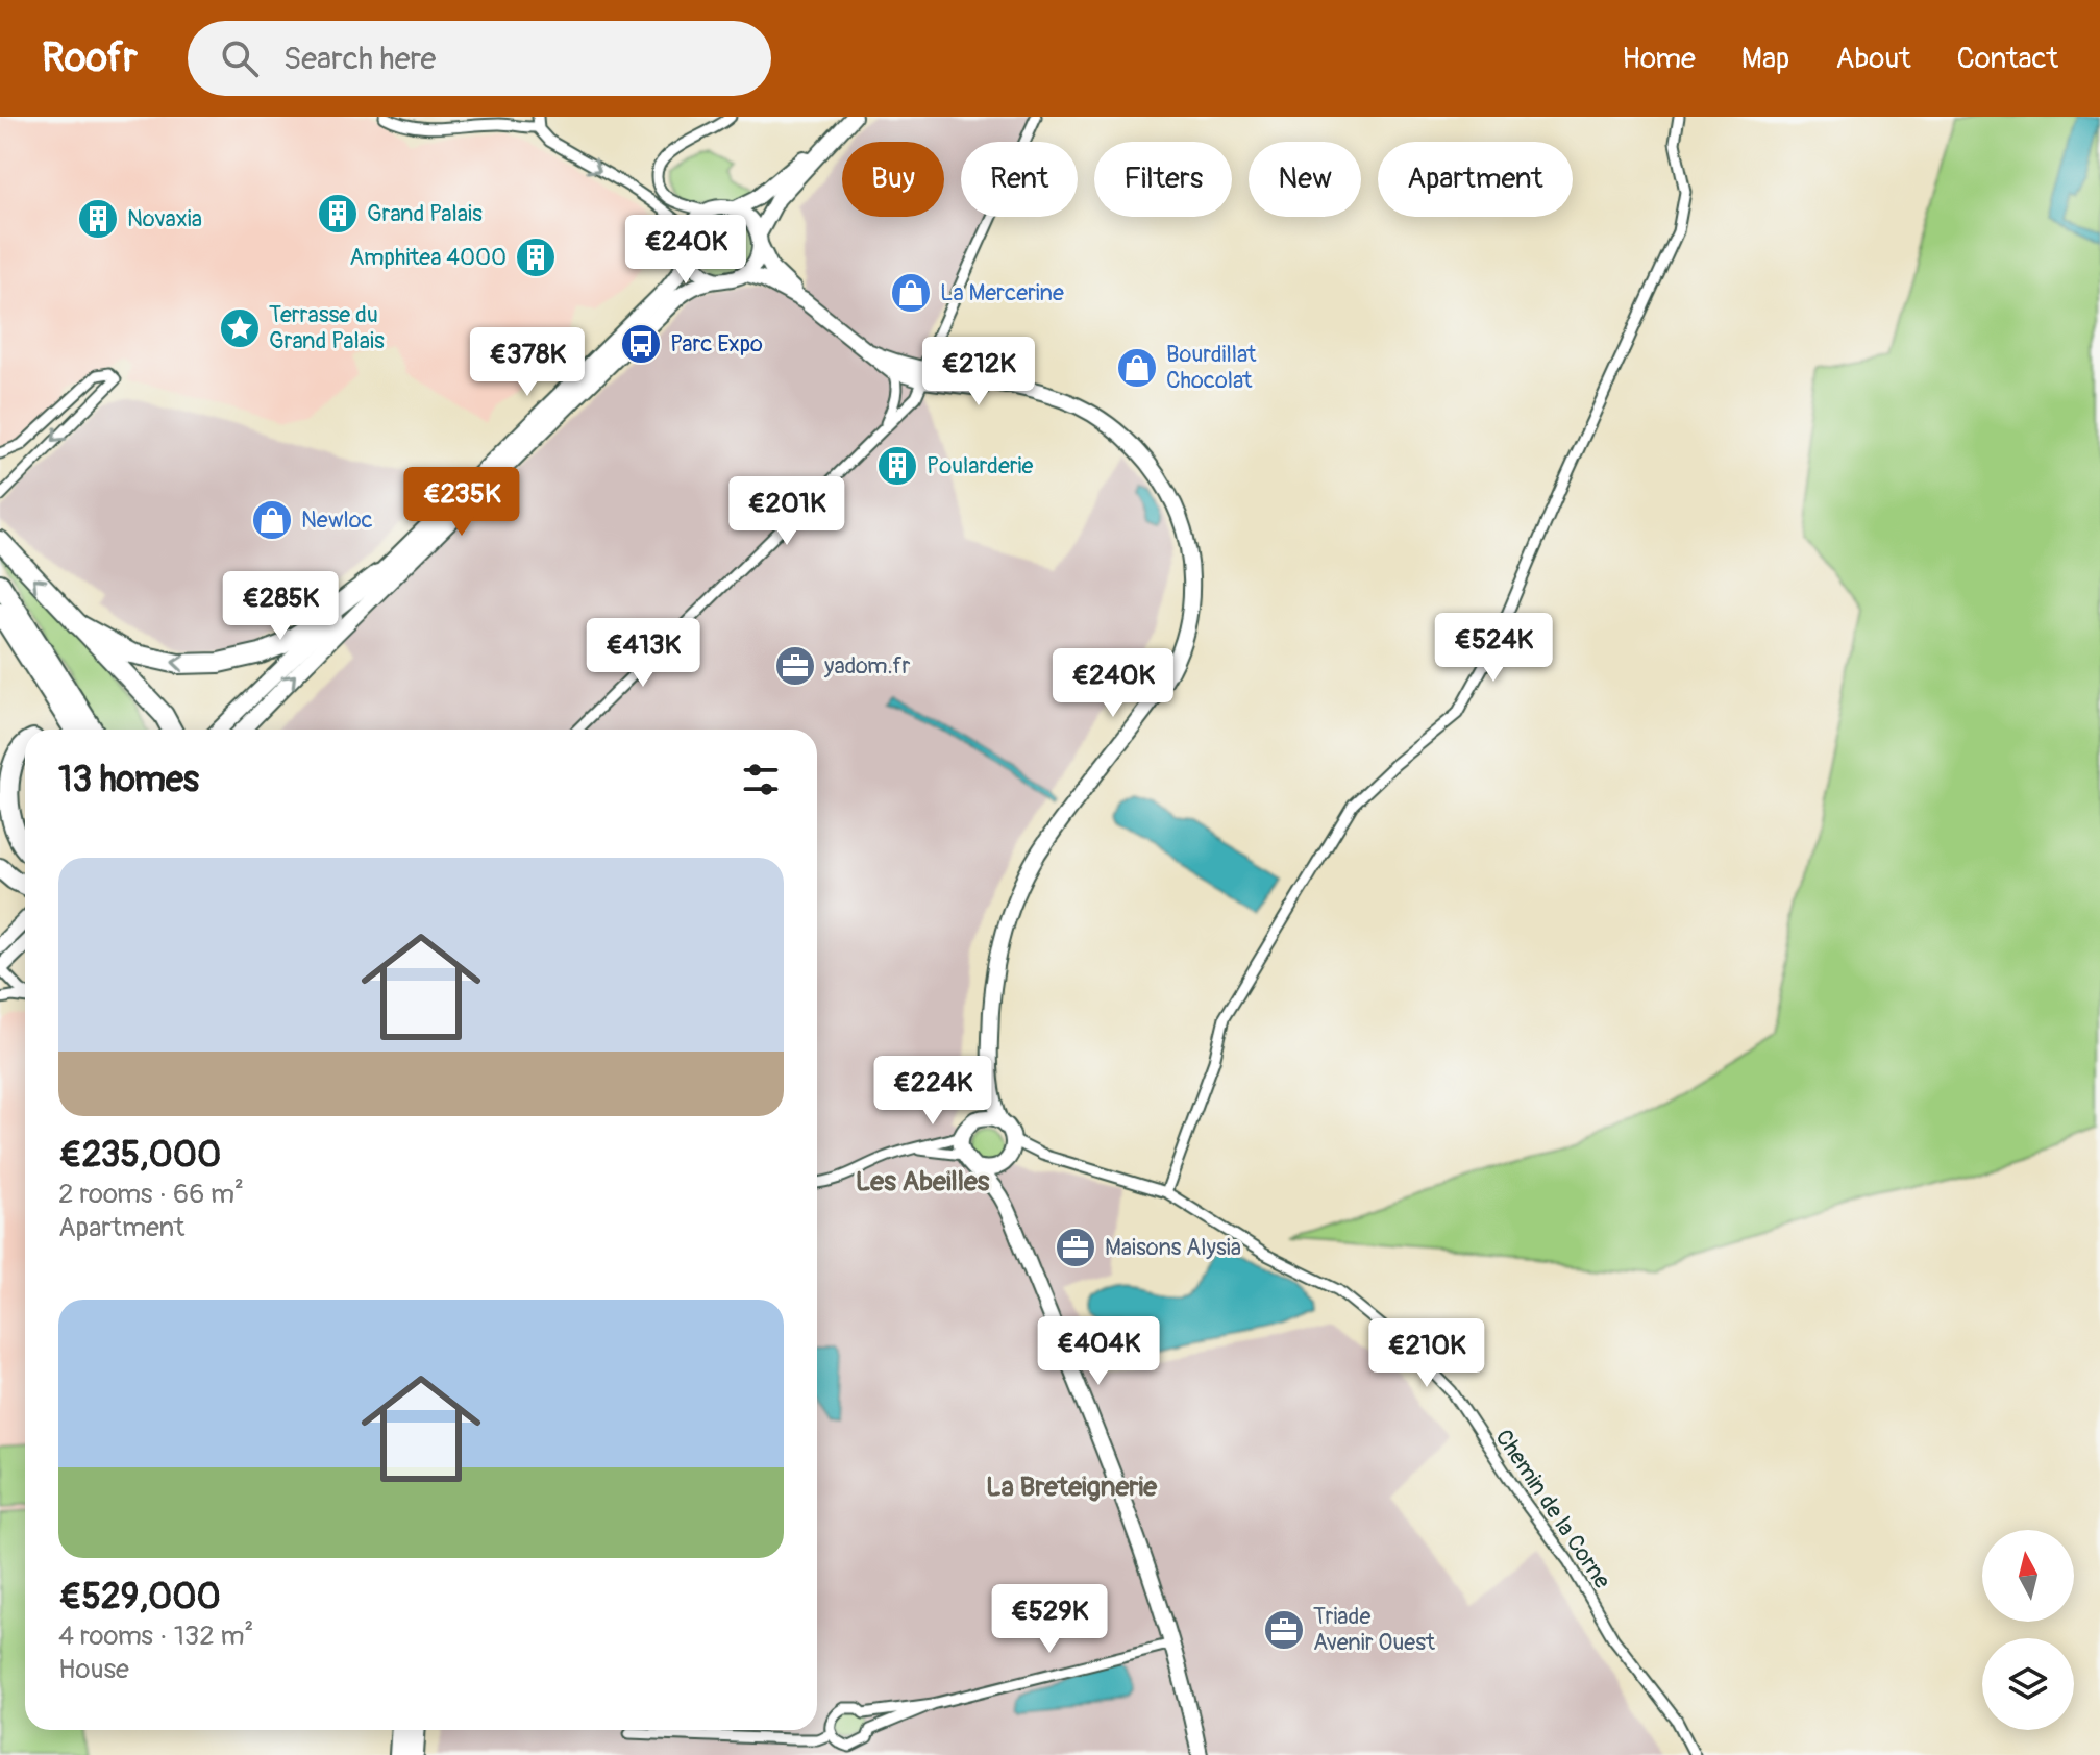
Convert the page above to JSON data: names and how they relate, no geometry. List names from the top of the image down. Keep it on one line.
{"streets":{"street":["Chemin de la Corne"]},"districts":["Les Abeilles","La Breteignerie"],"places":{"building":["Grand Palais","Novaxia","Amphitea 4000","Poularderie"],"shop":["La Mercerine","Bourdillat Chocolat","Newloc"],"place":["Terrasse du Grand Palais"],"bus stop":["Parc Expo"],"office":["yadom.fr","Maisons Alysia","Triade Avenir Ouest"]},"north":"top","page":{"header":"Roofr","search":"Search here","nav":["Home","Map","About","Contact"],"chip":["Buy","Rent","Filters","New","Apartment"],"price":["€240K","€378K","€212K","€235K","€201K","€285K","€524K","€413K","€240K","€224K","€404K","€210K","€529K"],"heading":"13 homes","list":[{"name":"€235,000","note":"2 rooms · 66 m² · Apartment"},{"name":"€529,000","note":"4 rooms · 132 m² · House"}]}}
